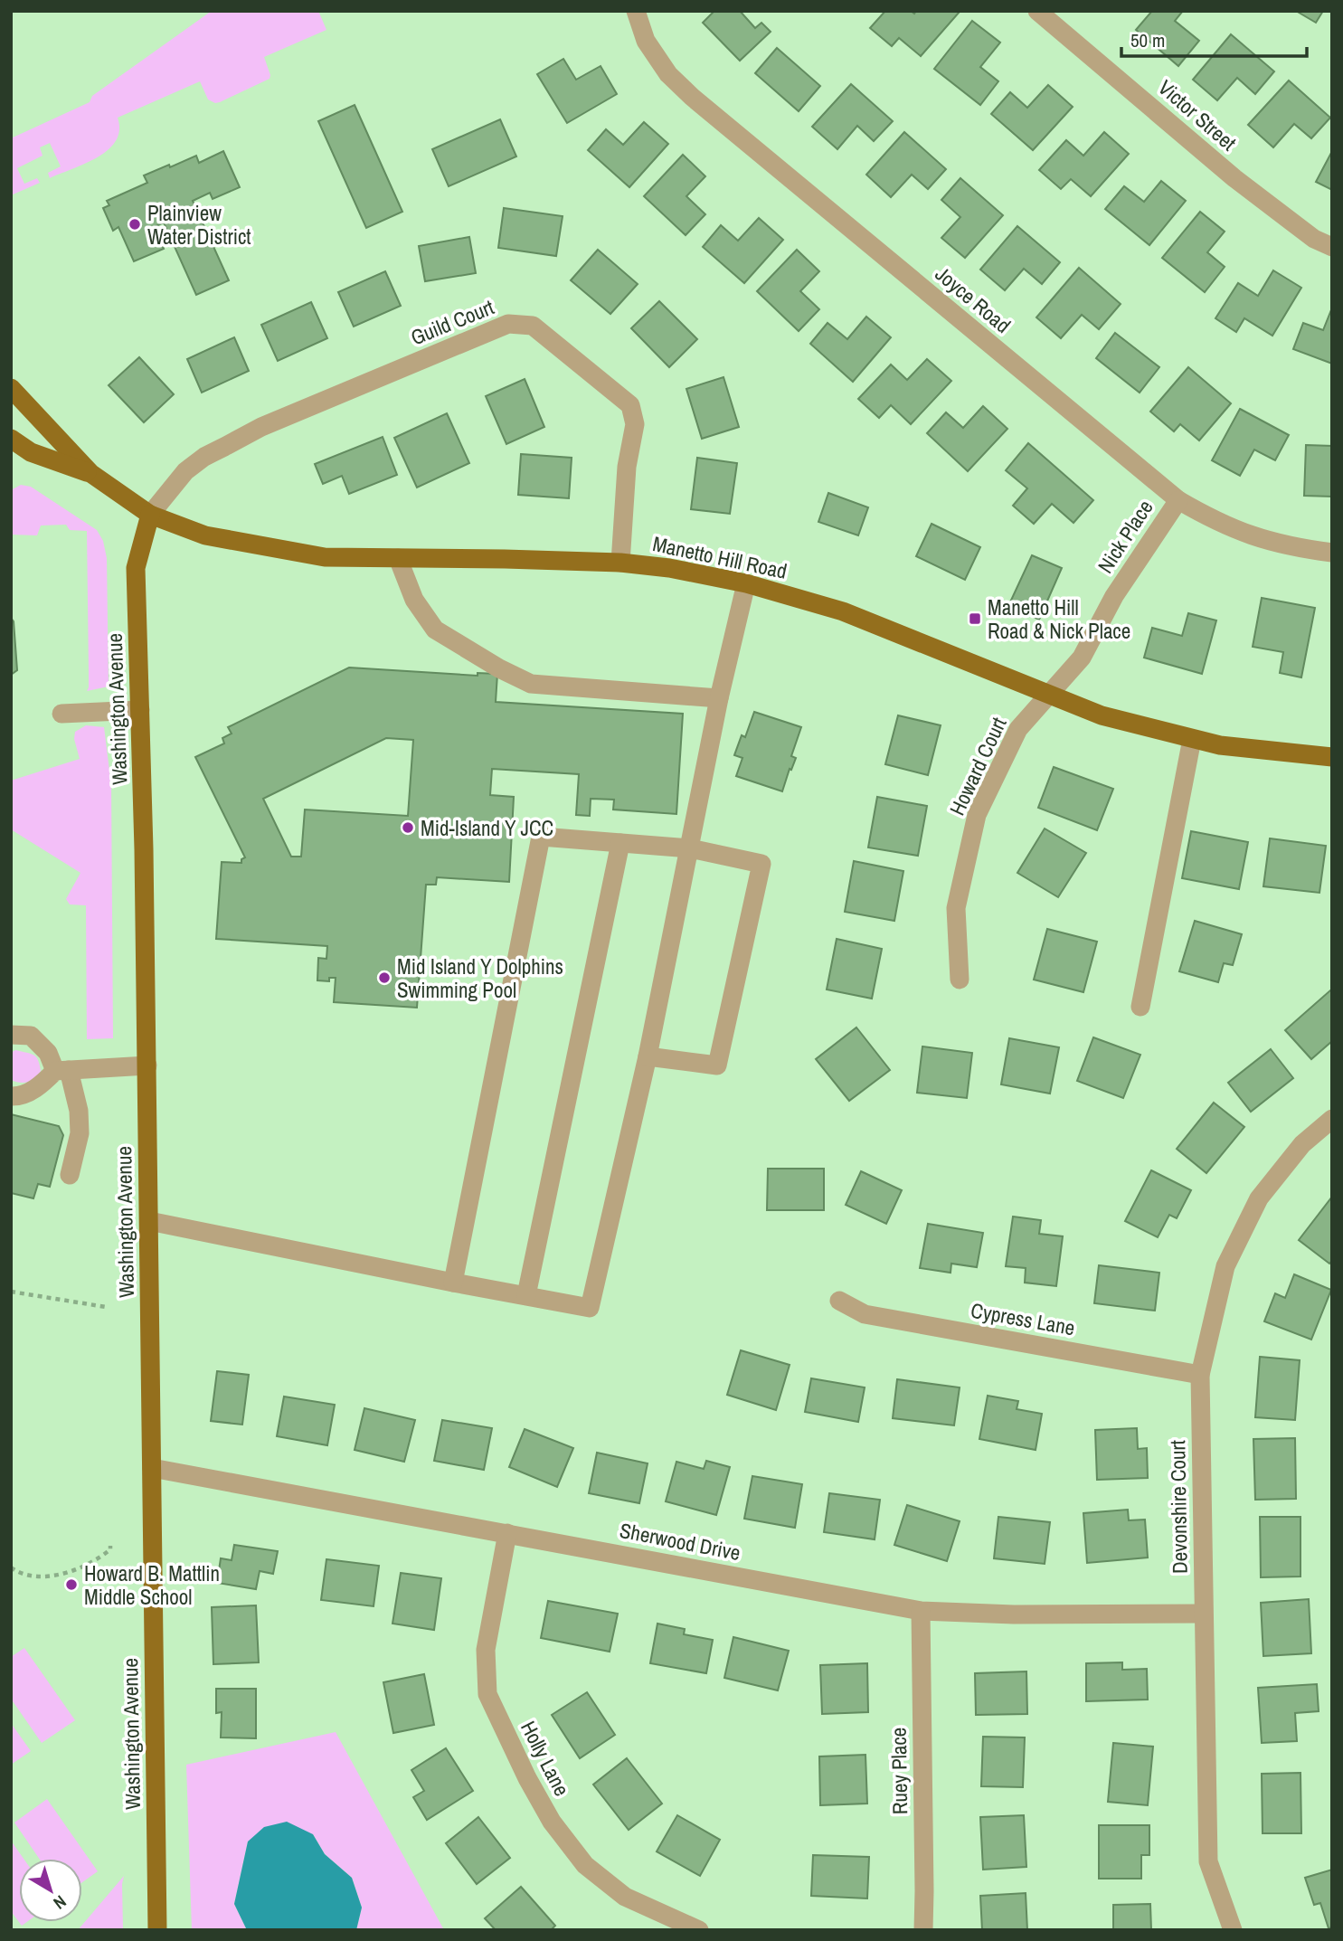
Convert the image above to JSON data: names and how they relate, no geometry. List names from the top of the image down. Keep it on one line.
{"streets":{"main road":["Manetto Hill Road","Washington Avenue"],"street":["Victor Street","Joyce Road","Guild Court","Nick Place","Howard Court","Cypress Lane","Devonshire Court","Sherwood Drive","Holly Lane","Ruey Place"]},"crossings":[["Joyce Road","Nick Place"],["Guild Court","Manetto Hill Road"],["Guild Court","Washington Avenue"],["Nick Place","Manetto Hill Road"],["Nick Place","Howard Court"],["Manetto Hill Road","Washington Avenue"],["Manetto Hill Road","Howard Court"],["Washington Avenue","Sherwood Drive"],["Cypress Lane","Devonshire Court"],["Devonshire Court","Sherwood Drive"],["Sherwood Drive","Holly Lane"],["Sherwood Drive","Ruey Place"]],"places":{"other":["Plainview Water District","Mid-Island Y JCC","Mid Island Y Dolphins Swimming Pool","Howard B. Mattlin Middle School"],"transit":["Manetto Hill Road & Nick Place"]},"scale_bar":"50 m","north":"bottom right"}
